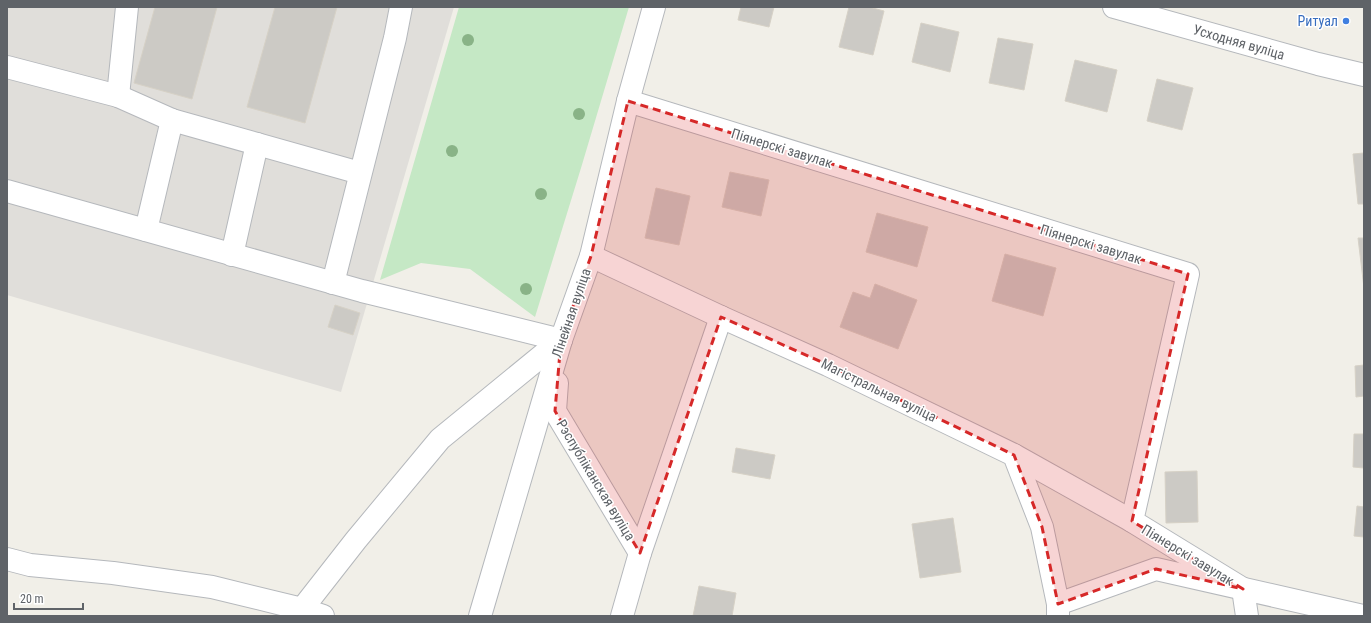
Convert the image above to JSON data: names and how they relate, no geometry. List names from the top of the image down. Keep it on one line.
{"streets":{"street":["Усходняя вуліца","Піянерскі завулак","Лінейная вуліца","Магістральная вуліца","Рэспубліканская вуліца"]},"crossings":[["Піянерскі завулак","Лінейная вуліца"],["Піянерскі завулак","Магістральная вуліца"],["Лінейная вуліца","Магістральная вуліца"],["Лінейная вуліца","Рэспубліканская вуліца"]],"places":["Ритуал"],"scale_bar":"20 m"}
